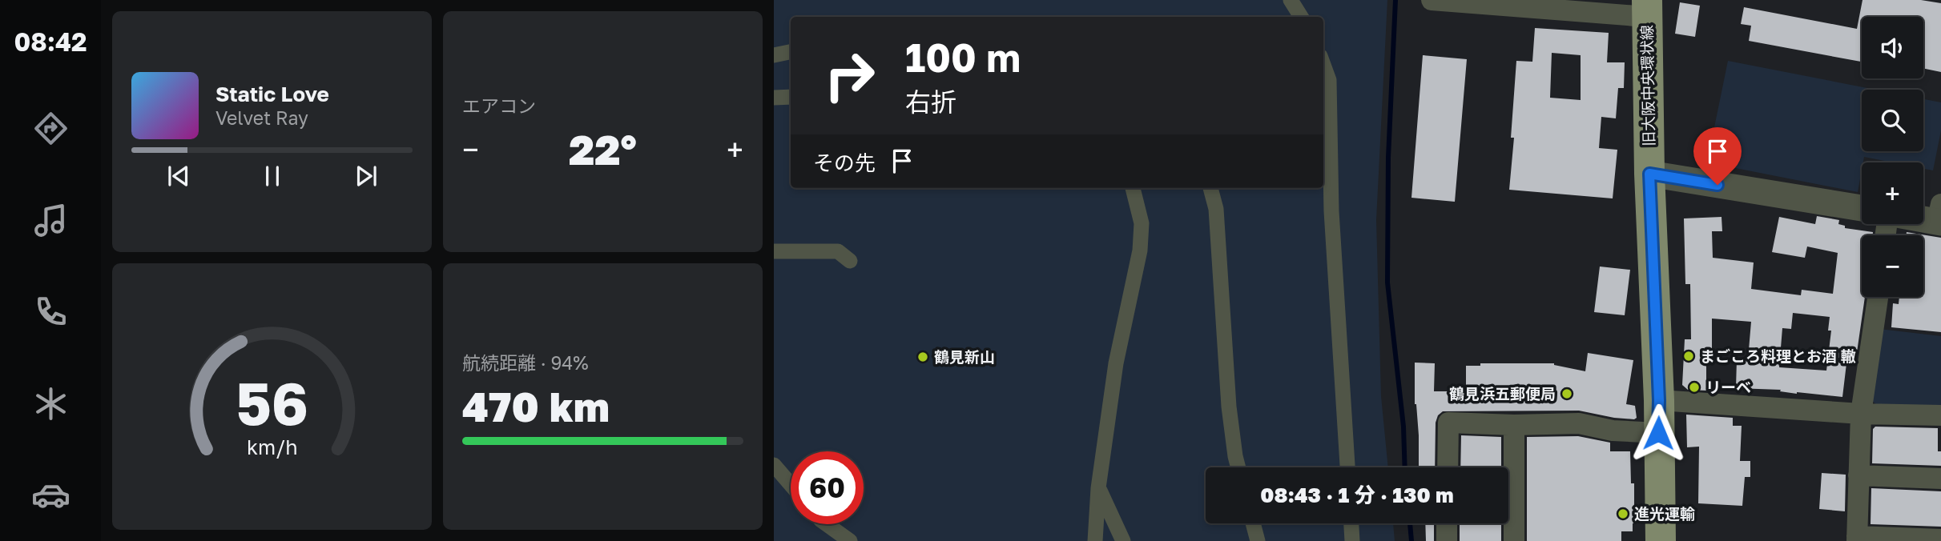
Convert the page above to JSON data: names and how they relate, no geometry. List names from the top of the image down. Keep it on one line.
{"streets":{"main road":["旧大阪中央環状線"]},"places":["まごころ料理とお酒 轍","鶴見新山","リーベ","鶴見浜五郵便局","進光運輸"],"page":{"tabs":"08:42","tile":["エアコン",["航続距離 · 94%","470 km"]],"map_buttons":["+","−"],"turn":["100 m","右折"],"song":["Static Love","Velvet Ray"],"heat":["−","22°","+"],"then":"その先","limit":"60","trip":"08:43 · 1 分 · 130 m","gauge":["56","km/h"]}}
